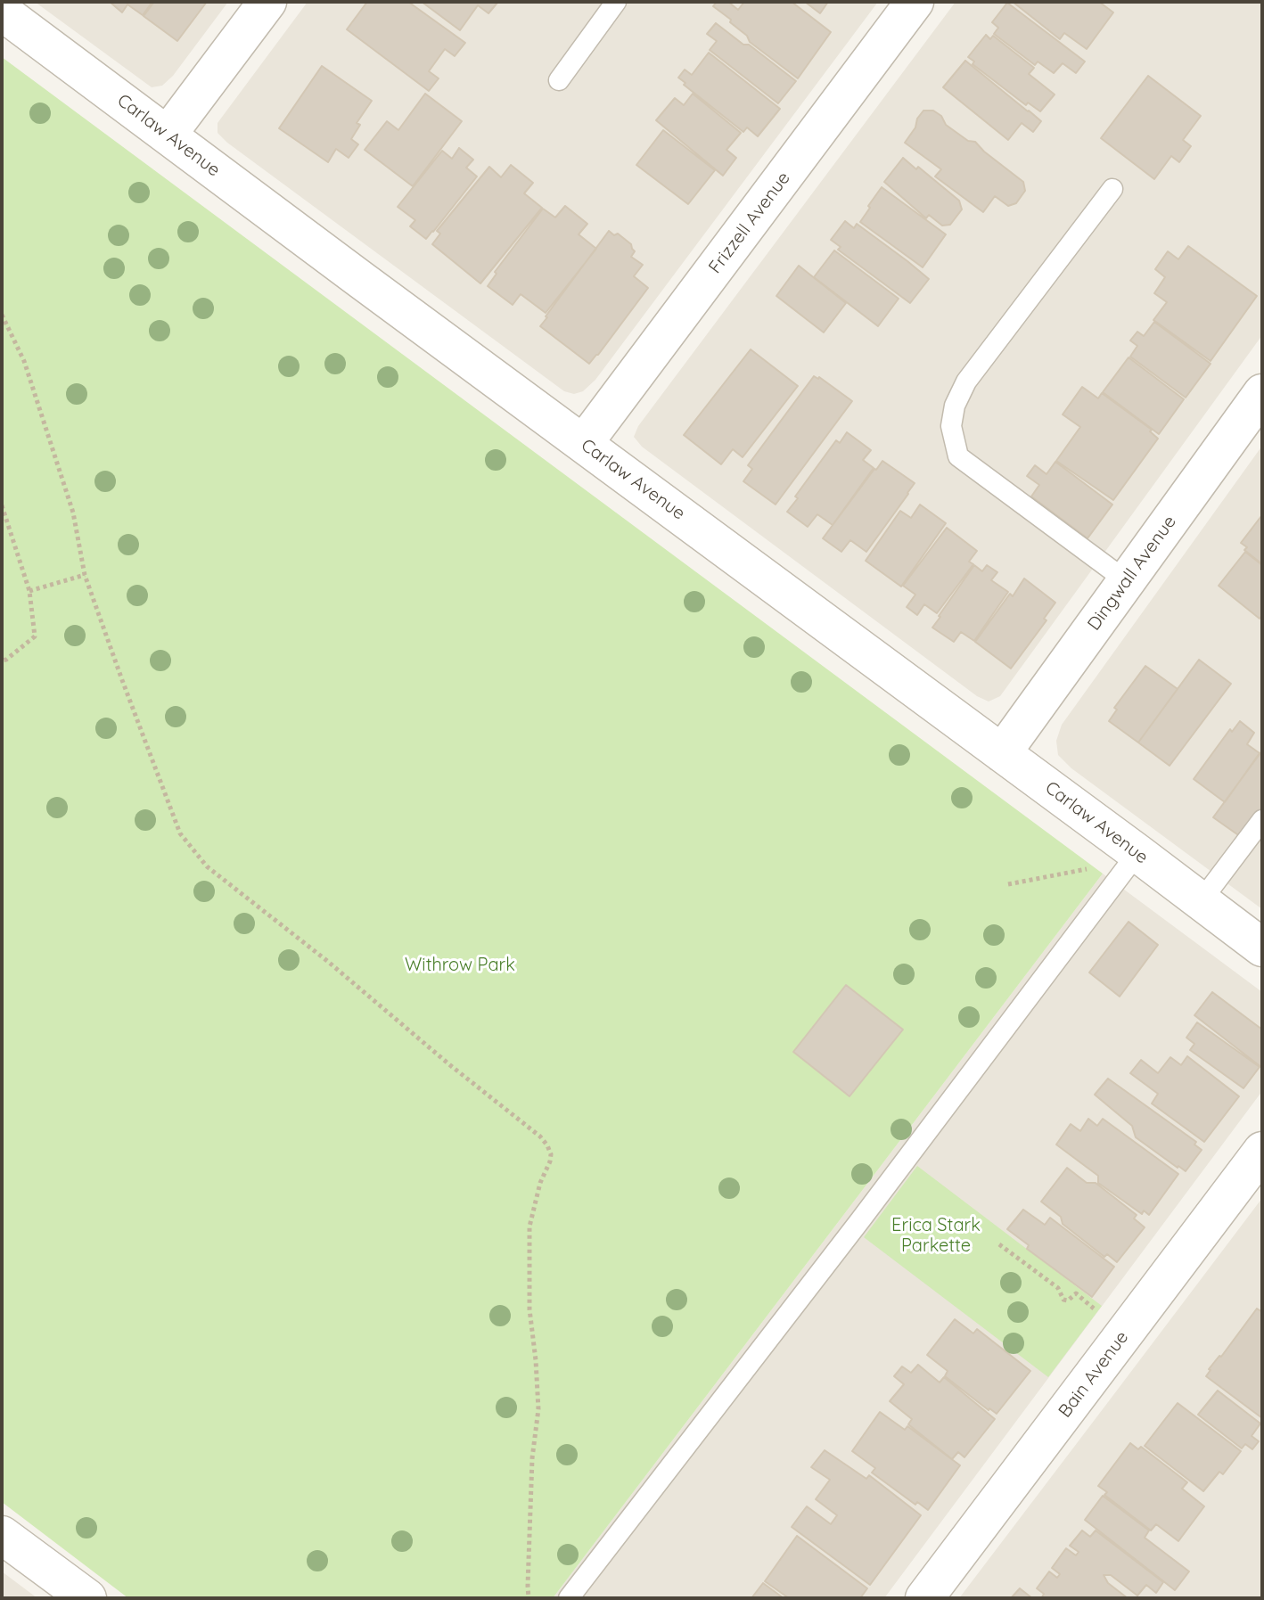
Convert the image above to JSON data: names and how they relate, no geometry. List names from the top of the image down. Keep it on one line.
{"streets":{"street":["Carlaw Avenue","Frizzell Avenue","Dingwall Avenue","Bain Avenue"]},"crossings":[["Carlaw Avenue","Frizzell Avenue"],["Carlaw Avenue","Dingwall Avenue"]],"parks":["Withrow Park","Erica Stark Parkette"]}
